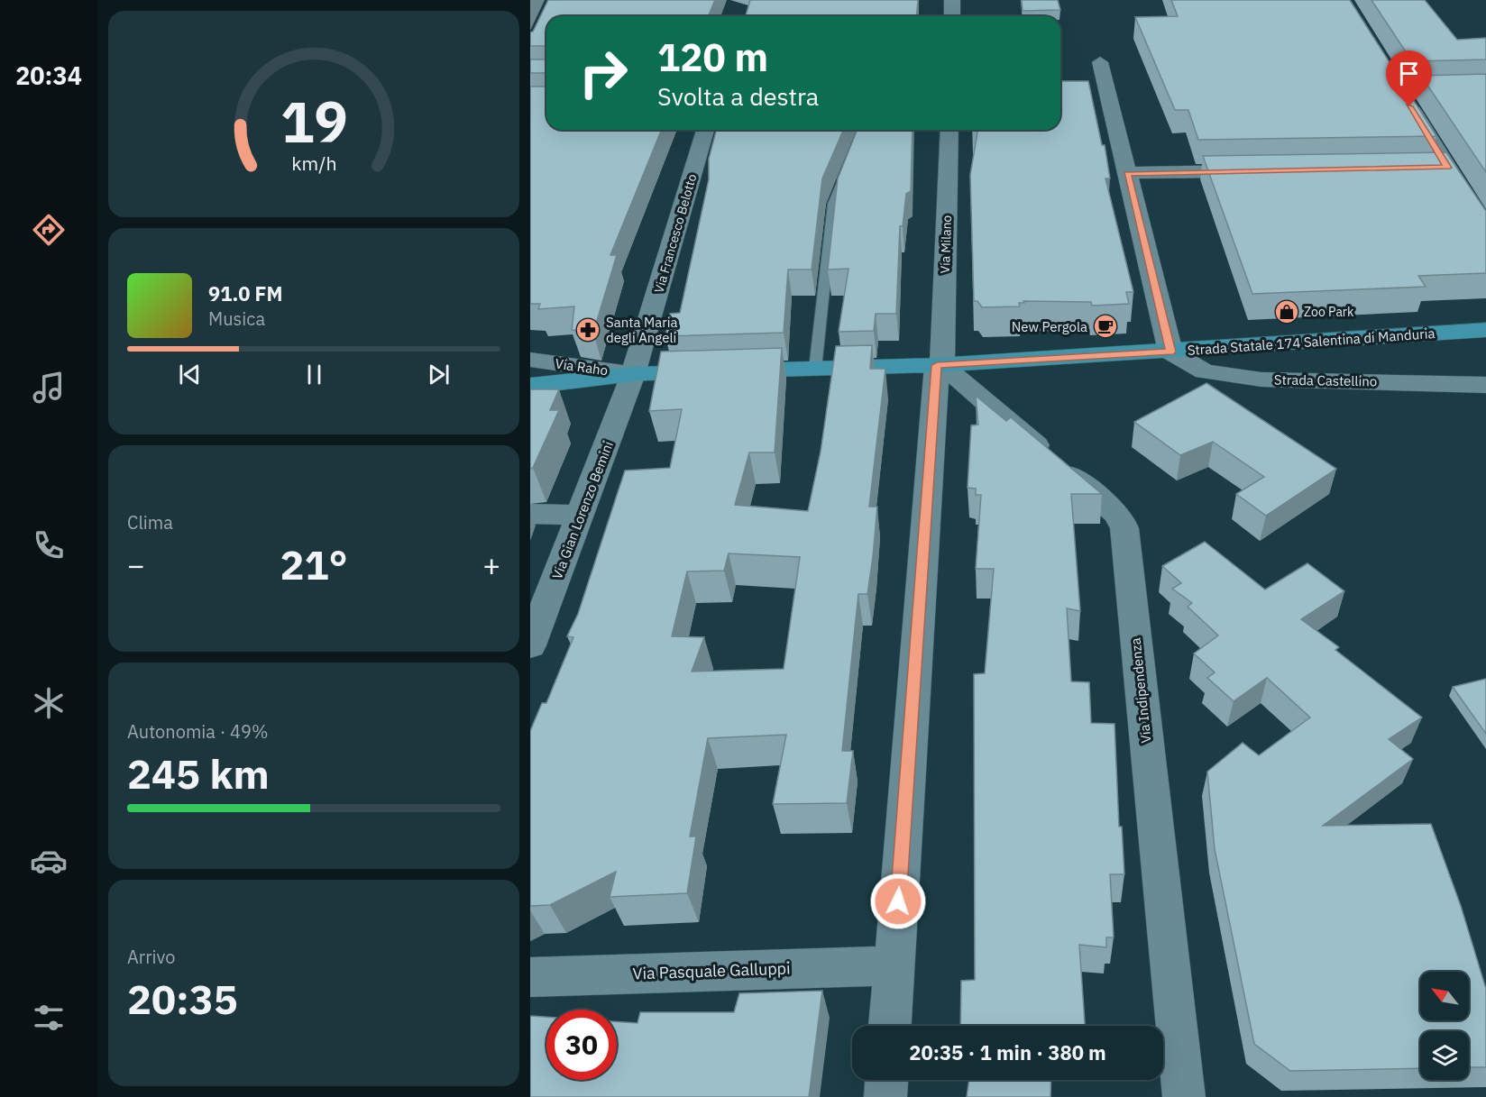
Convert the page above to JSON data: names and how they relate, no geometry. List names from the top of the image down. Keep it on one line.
{"streets":{"main road":["Strada Statale 174 Salentina di Manduria"],"street":["Via Francesco Belotto","Via Milano","Via Raho","Strada Castellino","Via Gian Lorenzo Bemini","Via Indipendenza","Via Pasquale Galluppi"]},"crossings":[["Via Francesco Belotto","Strada Statale 174 Salentina di Manduria"],["Via Francesco Belotto","Via Raho"],["Via Francesco Belotto","Via Gian Lorenzo Bemini"],["Via Milano","Strada Statale 174 Salentina di Manduria"],["Via Milano","Via Indipendenza"],["Via Milano","Via Pasquale Galluppi"],["Strada Statale 174 Salentina di Manduria","Via Raho"],["Strada Statale 174 Salentina di Manduria","Strada Castellino"],["Strada Statale 174 Salentina di Manduria","Via Gian Lorenzo Bemini"],["Strada Statale 174 Salentina di Manduria","Via Indipendenza"],["Via Raho","Via Gian Lorenzo Bemini"]],"places":{"shop":["Zoo Park"],"cafe":["New Pergola"],"pharmacy":["Santa Maria degli Angeli"]},"north":"top left","page":{"tabs":"20:34","turn":["120 m","Svolta a destra"],"song":["91.0 FM","Musica"],"tile":["Clima",["Autonomia · 49%","245 km"],["Arrivo","20:35"]],"heat":["−","21°","+"],"limit":"30","trip":"20:35 · 1 min · 380 m","gauge":["19","km/h"]}}
